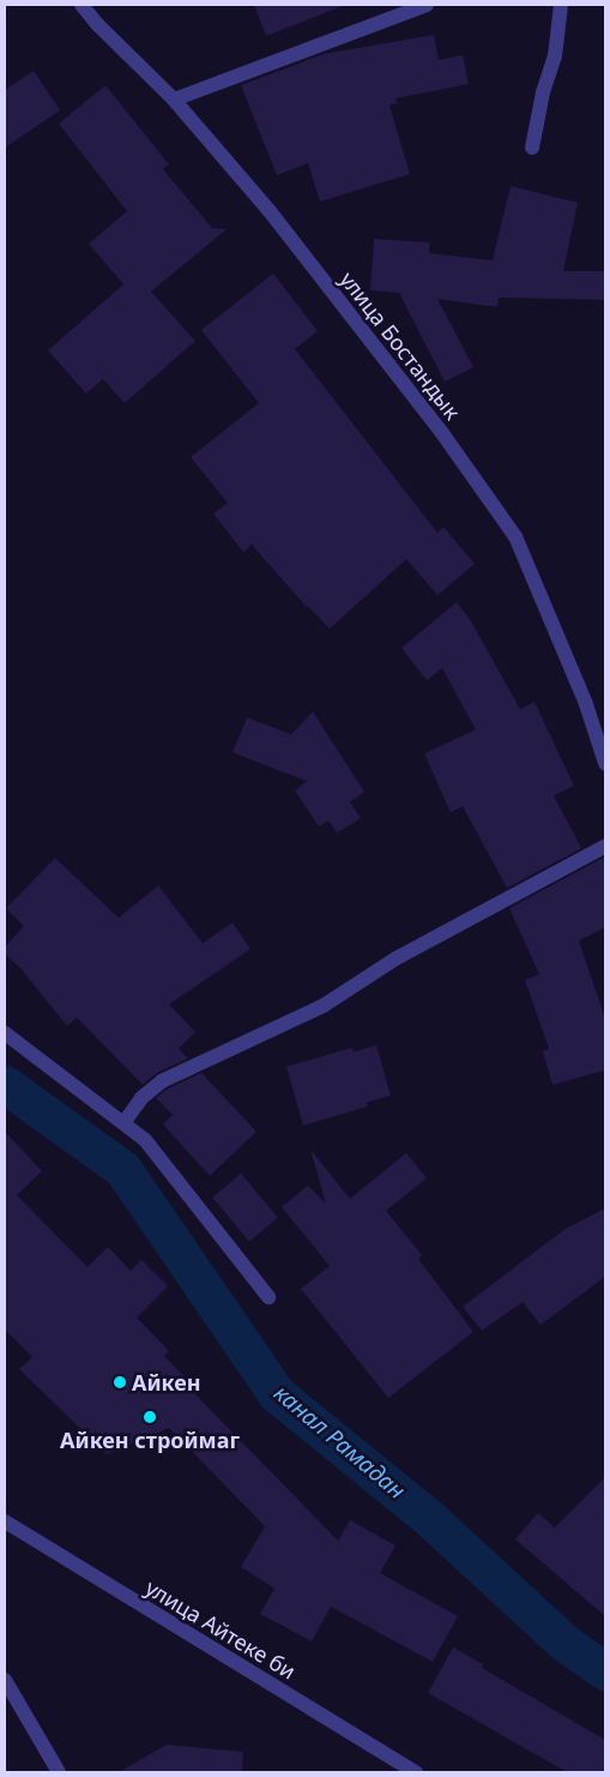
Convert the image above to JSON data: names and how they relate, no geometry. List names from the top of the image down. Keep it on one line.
{"streets":{"street":["улица Бостандык","улица Айтеке би"]},"water":["канал Рамадан"],"places":["Айкен","Айкен строймаг"]}
